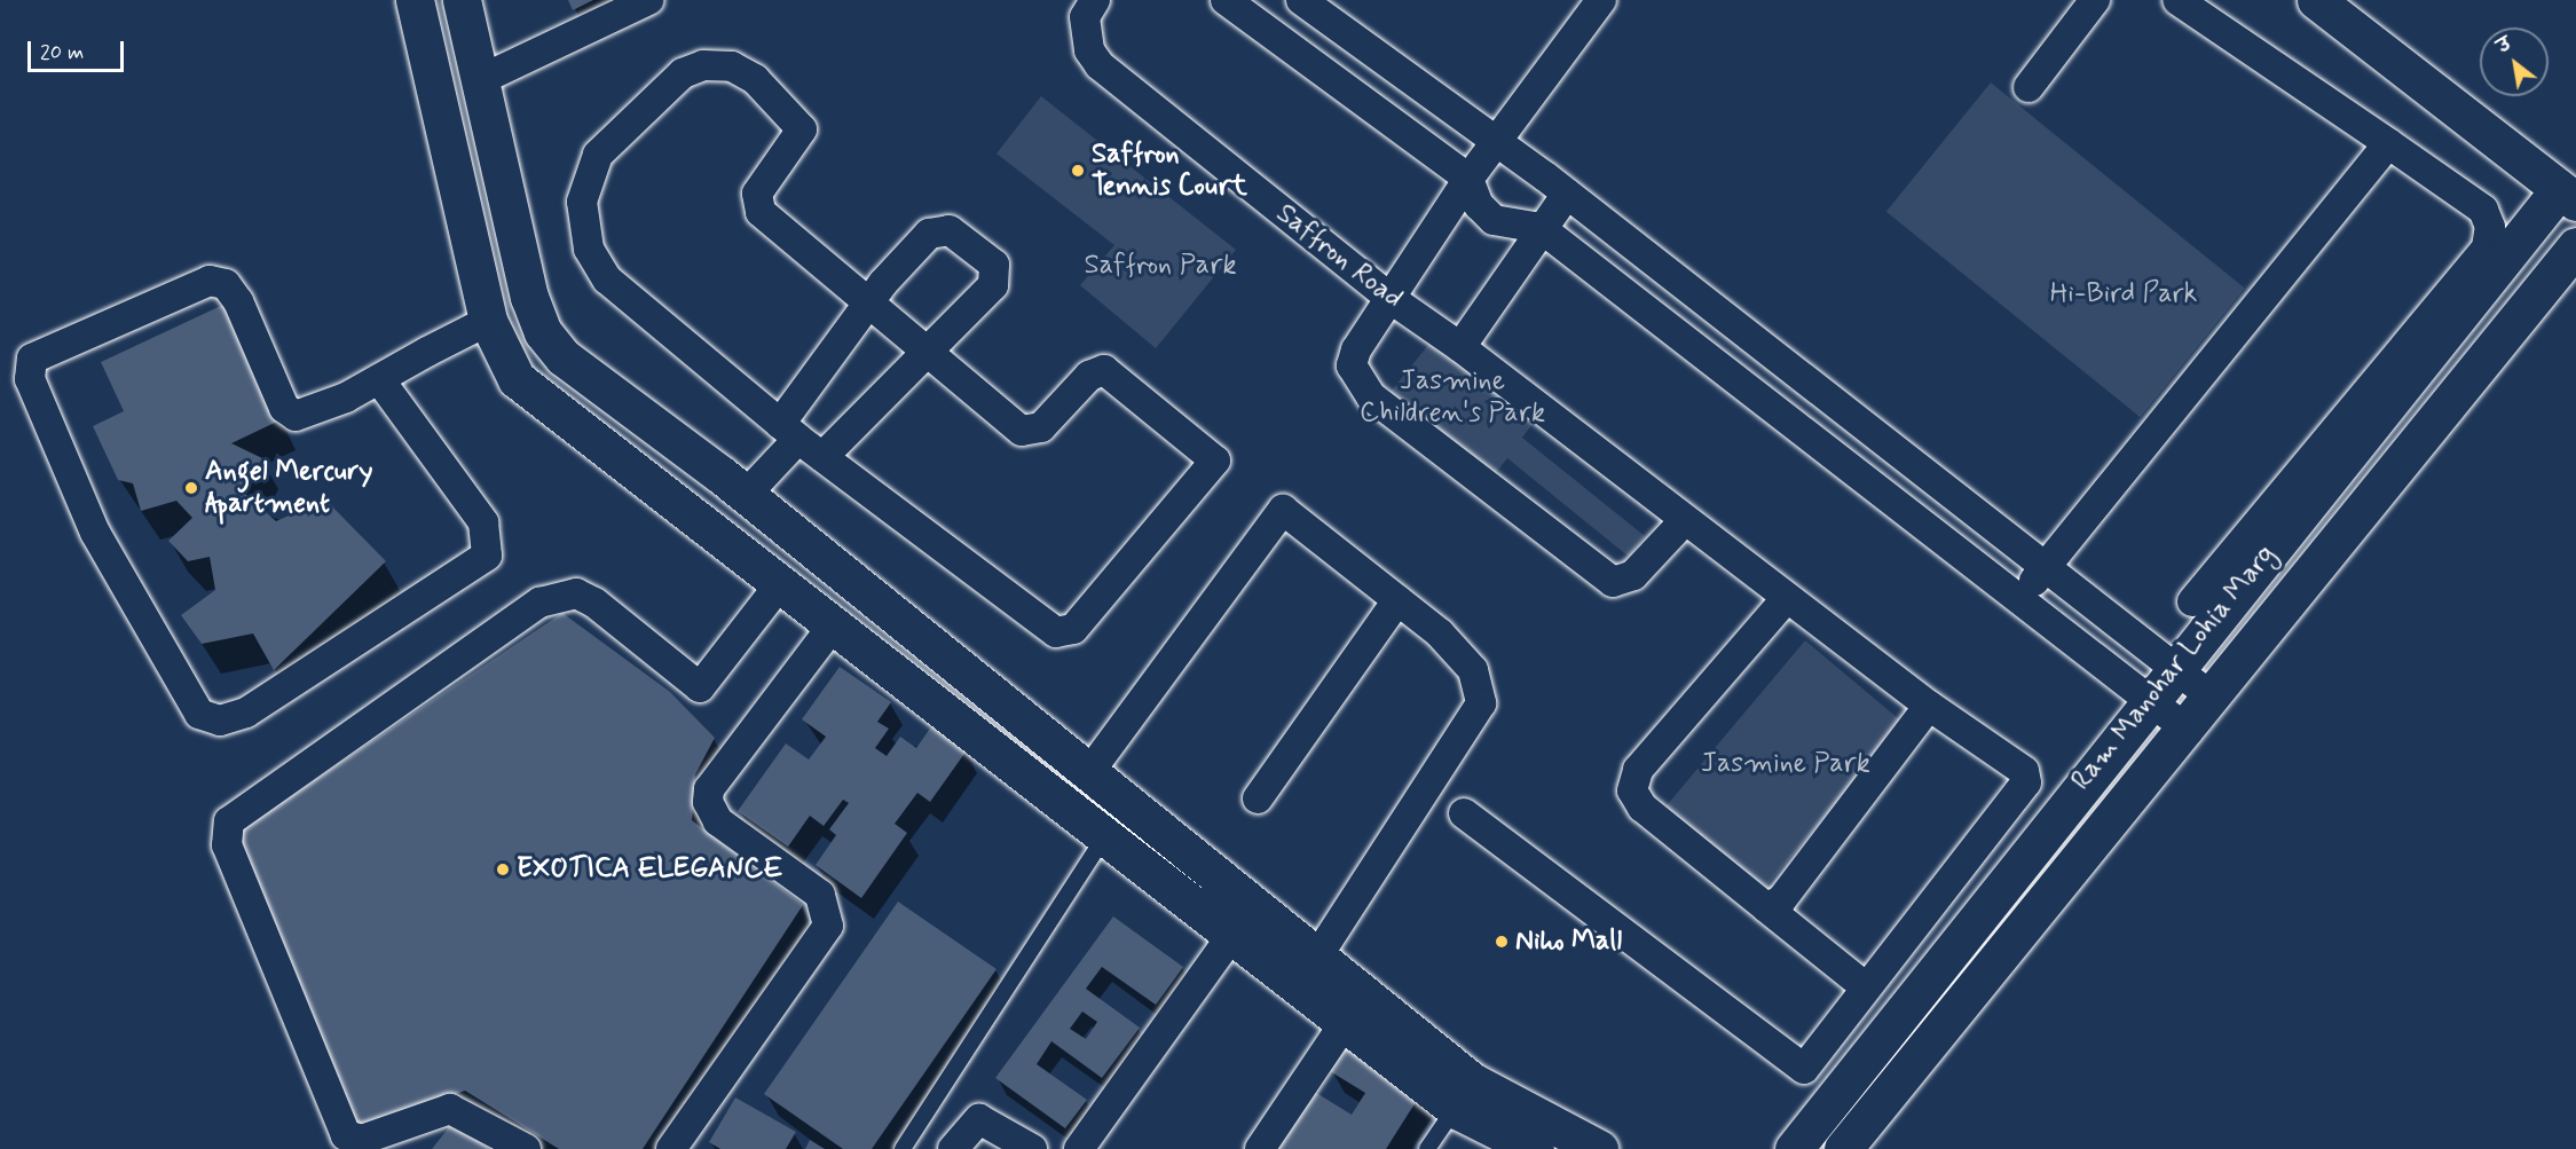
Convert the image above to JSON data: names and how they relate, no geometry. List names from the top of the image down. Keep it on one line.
{"streets":{"street":["Saffron Road","Ram Manohar Lohia Marg"]},"parks":["Saffron Park","Hi-Bird Park","Jasmine Children's Park","Jasmine Park"],"places":["Saffron Tennis Court","Angel Mercury Apartment","EXOTICA ELEGANCE","Niho Mall"],"scale_bar":"20 m","north":"top left"}
